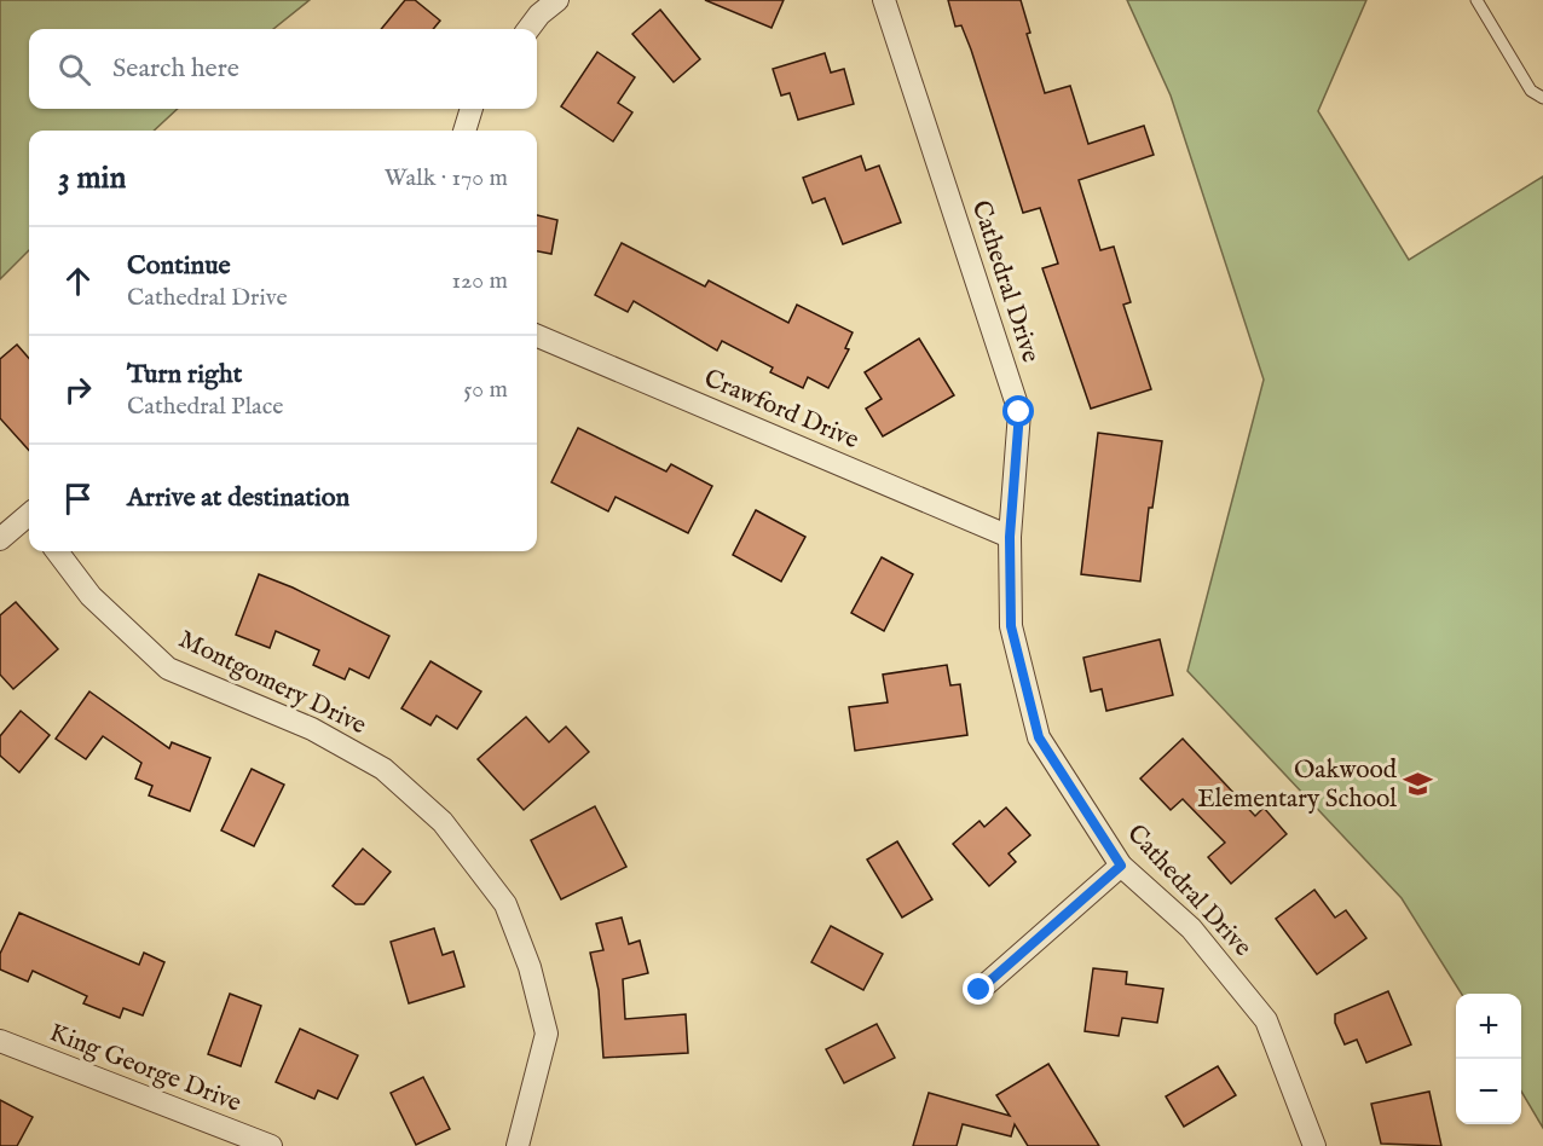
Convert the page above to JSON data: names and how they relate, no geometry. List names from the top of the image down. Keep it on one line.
{"streets":{"street":["Cathedral Drive","Crawford Drive","Montgomery Drive","King George Drive"]},"crossings":[["Cathedral Drive","Crawford Drive"]],"places":{"school or university":["Oakwood Elementary School"]},"page":{"search":"Search here","heading":["3 min","Walk · 170 m"],"list":[["Continue","Cathedral Drive","120 m"],["Turn right","Cathedral Place","50 m"],"Arrive at destination"],"map_buttons":["+","−"]}}
